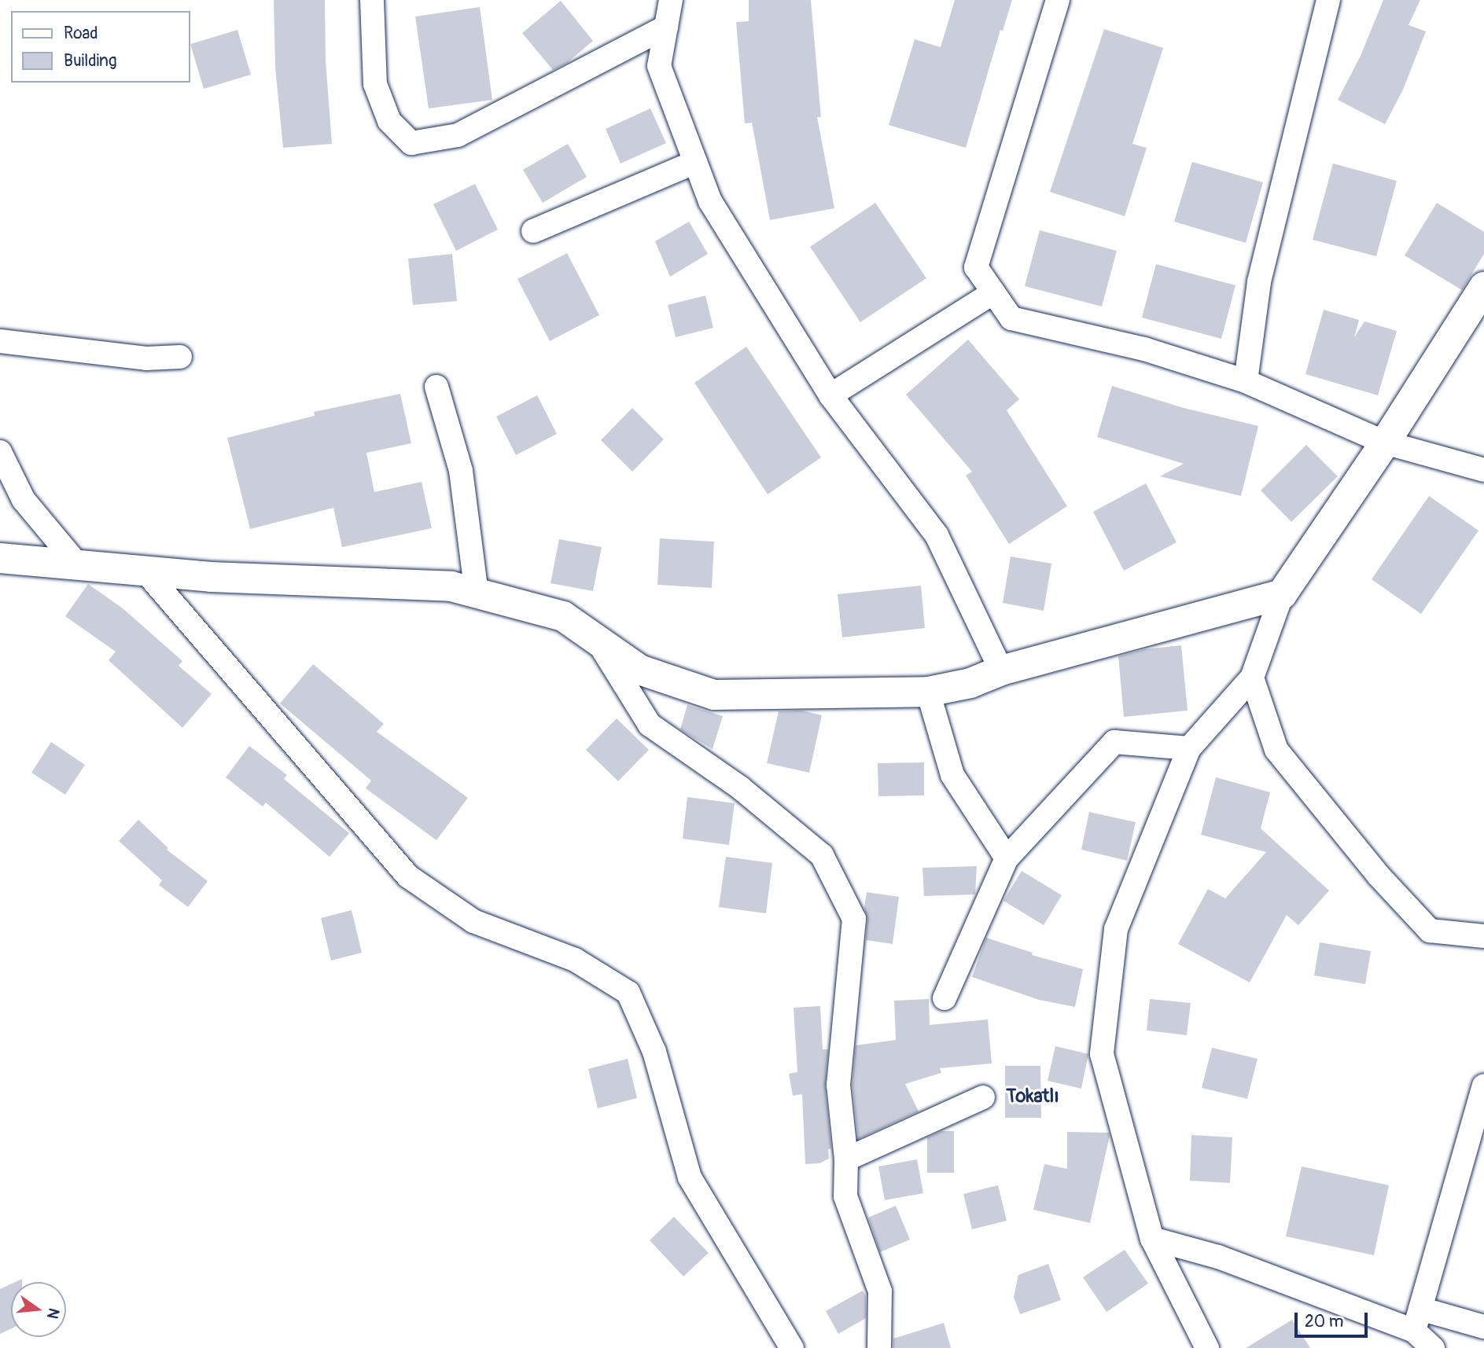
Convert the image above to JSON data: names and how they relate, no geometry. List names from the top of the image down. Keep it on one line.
{"districts":["Tokatlı"],"legend":["Road","Building"],"scale_bar":"20 m","north":"right"}
